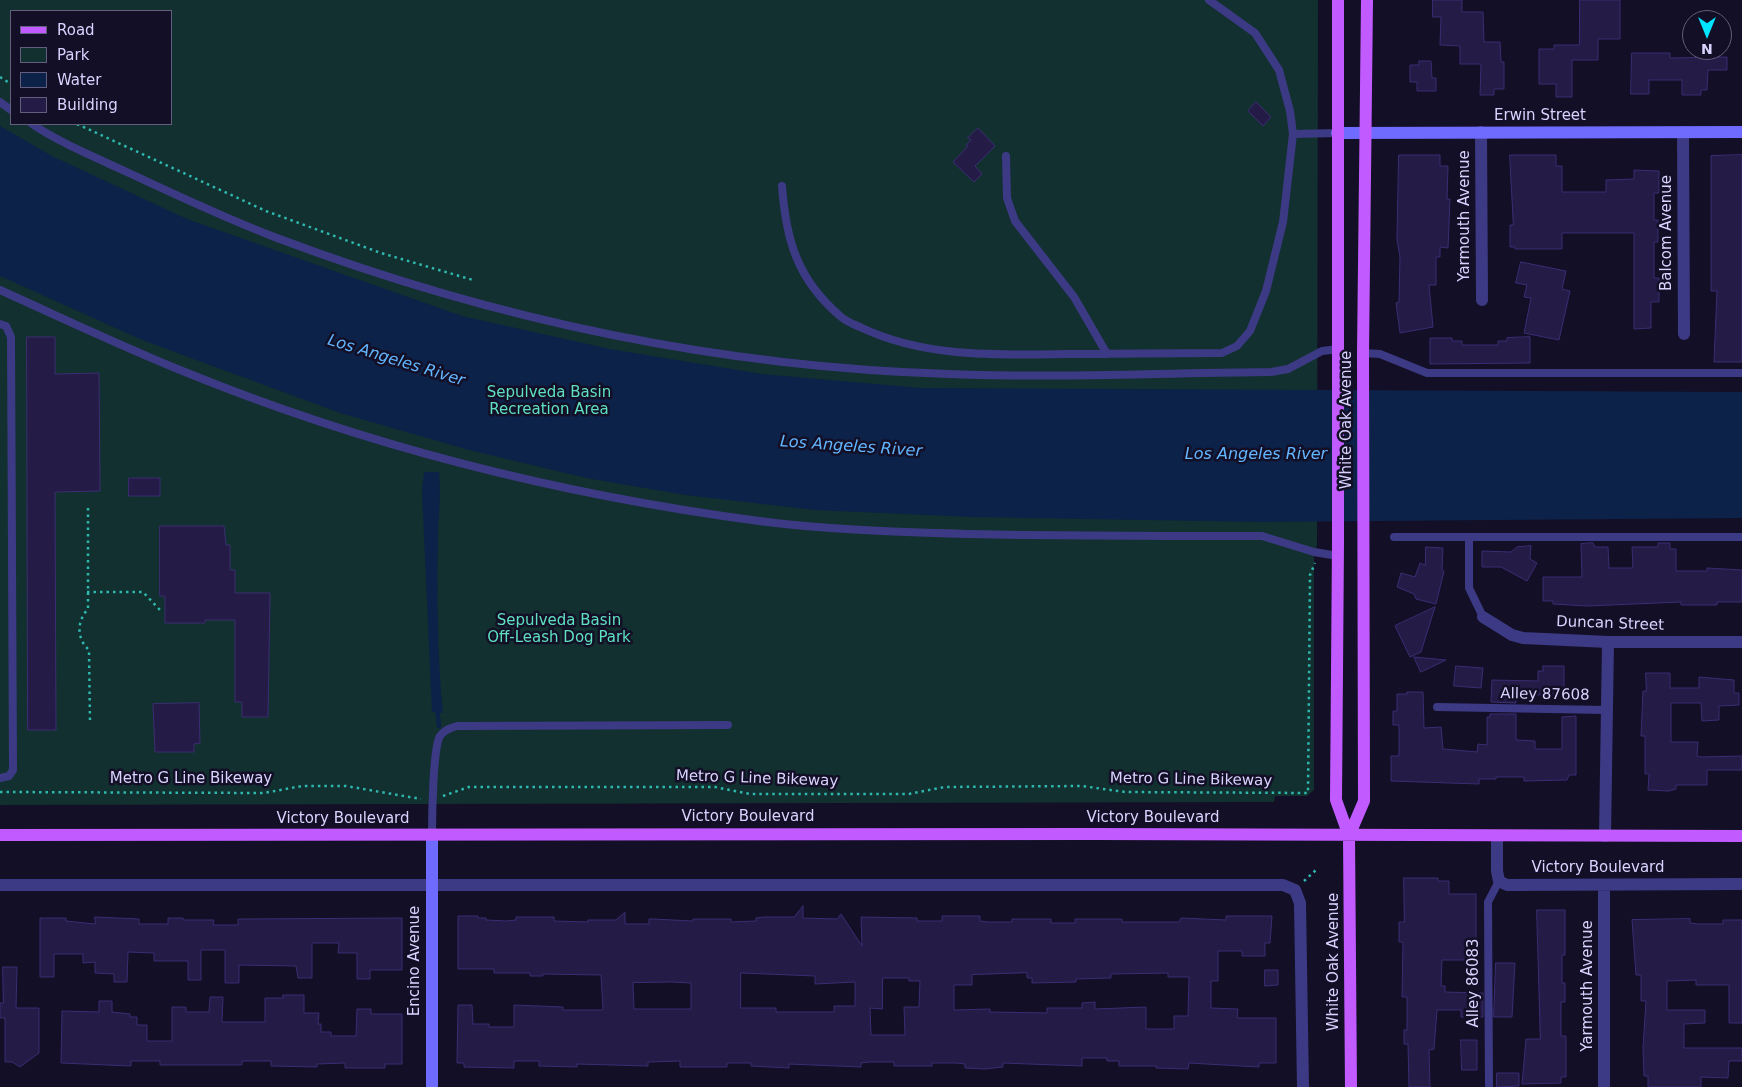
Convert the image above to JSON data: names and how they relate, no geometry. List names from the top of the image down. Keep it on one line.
{"streets":{"main road":["White Oak Avenue","Victory Boulevard"],"street":["Erwin Street","Yarmouth Avenue","Balcom Avenue","Duncan Street","Encino Avenue"],"lane":["Alley 87608","Alley 86083"],"path":["Metro G Line Bikeway"]},"crossings":[["Erwin Street","Yarmouth Avenue"],["Erwin Street","Balcom Avenue"],["Erwin Street","White Oak Avenue"],["Yarmouth Avenue","Victory Boulevard"],["White Oak Avenue","Victory Boulevard"],["Victory Boulevard","Encino Avenue"],["Victory Boulevard","Alley 86083"]],"water":["Los Angeles River"],"parks":["Sepulveda Basin Recreation Area","Sepulveda Basin Off-Leash Dog Park"],"legend":["Road","Park","Water","Building"],"north":"bottom"}
